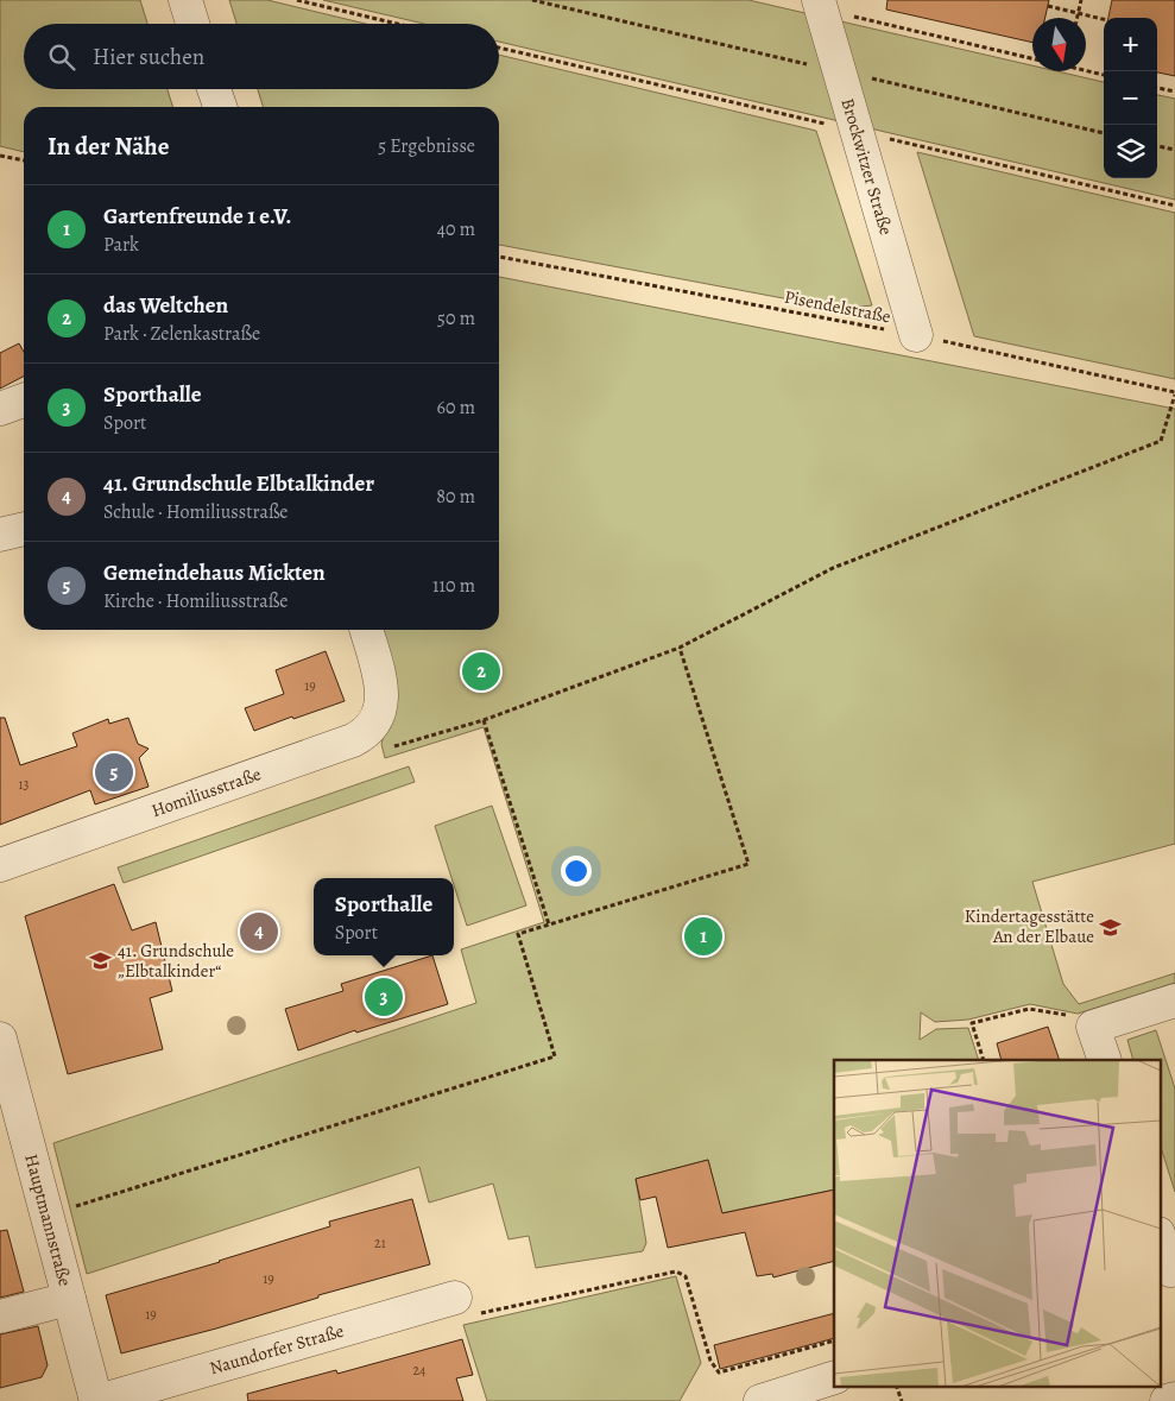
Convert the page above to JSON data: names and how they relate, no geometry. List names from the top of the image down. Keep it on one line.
{"streets":{"street":["Brockwitzer Straße","Homiliusstraße","Hauptmannstraße","Naundorfer Straße"],"path":["Pisendelstraße"]},"crossings":[["Brockwitzer Straße","Pisendelstraße"],["Hauptmannstraße","Naundorfer Straße"]],"places":{"school or university":["Kindertagesstätte An der Elbaue","41. Grundschule „Elbtalkinder“"]},"house_numbers":["19","13","21","19","19","24"],"north":"bottom","page":{"map_buttons":["+","−"],"search":"Hier suchen","heading":["In der Nähe","5 Ergebnisse"],"list":[{"mark":"1","name":"Gartenfreunde 1 e.V.","note":"Park","value":"40 m"},{"mark":"2","name":"das Weltchen","note":"Park · Zelenkastraße","value":"50 m"},{"mark":"3","name":"Sporthalle","note":"Sport","value":"60 m"},{"mark":"4","name":"41. Grundschule Elbtalkinder","note":"Schule · Homiliusstraße","value":"80 m"},{"mark":"5","name":"Gemeindehaus Mickten","note":"Kirche · Homiliusstraße","value":"110 m"}],"pins":["2","5","4","1","3"],"popup":["Sporthalle","Sport"]}}
